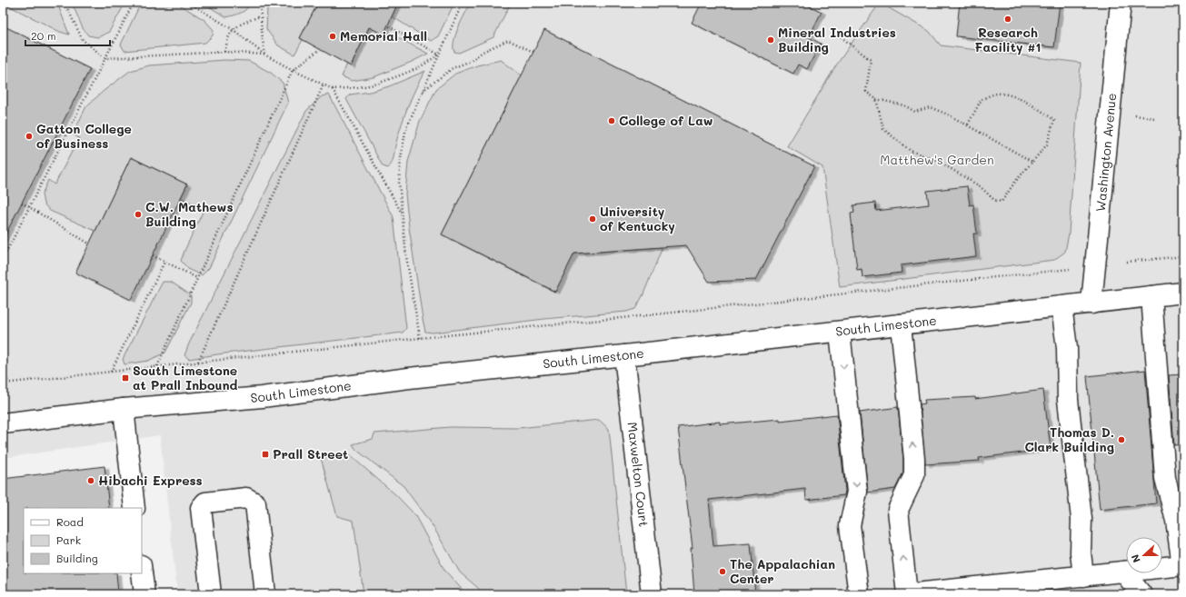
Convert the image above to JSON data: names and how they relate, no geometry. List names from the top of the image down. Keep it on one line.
{"streets":{"main road":["Washington Avenue","South Limestone","Maxwelton Court"]},"crossings":[["Washington Avenue","South Limestone"],["South Limestone","Maxwelton Court"]],"parks":["Matthew's Garden"],"places":{"other":["Research Facility #1","Memorial Hall","Mineral Industries Building","College of Law","Gatton College of Business","C.W. Mathews Building","University of Kentucky","Thomas D. Clark Building","Hibachi Express","The Appalachian Center"],"transit":["South Limestone at Prall Inbound","Prall Street"]},"legend":["Road","Park","Building"],"scale_bar":"20 m","north":"left"}
